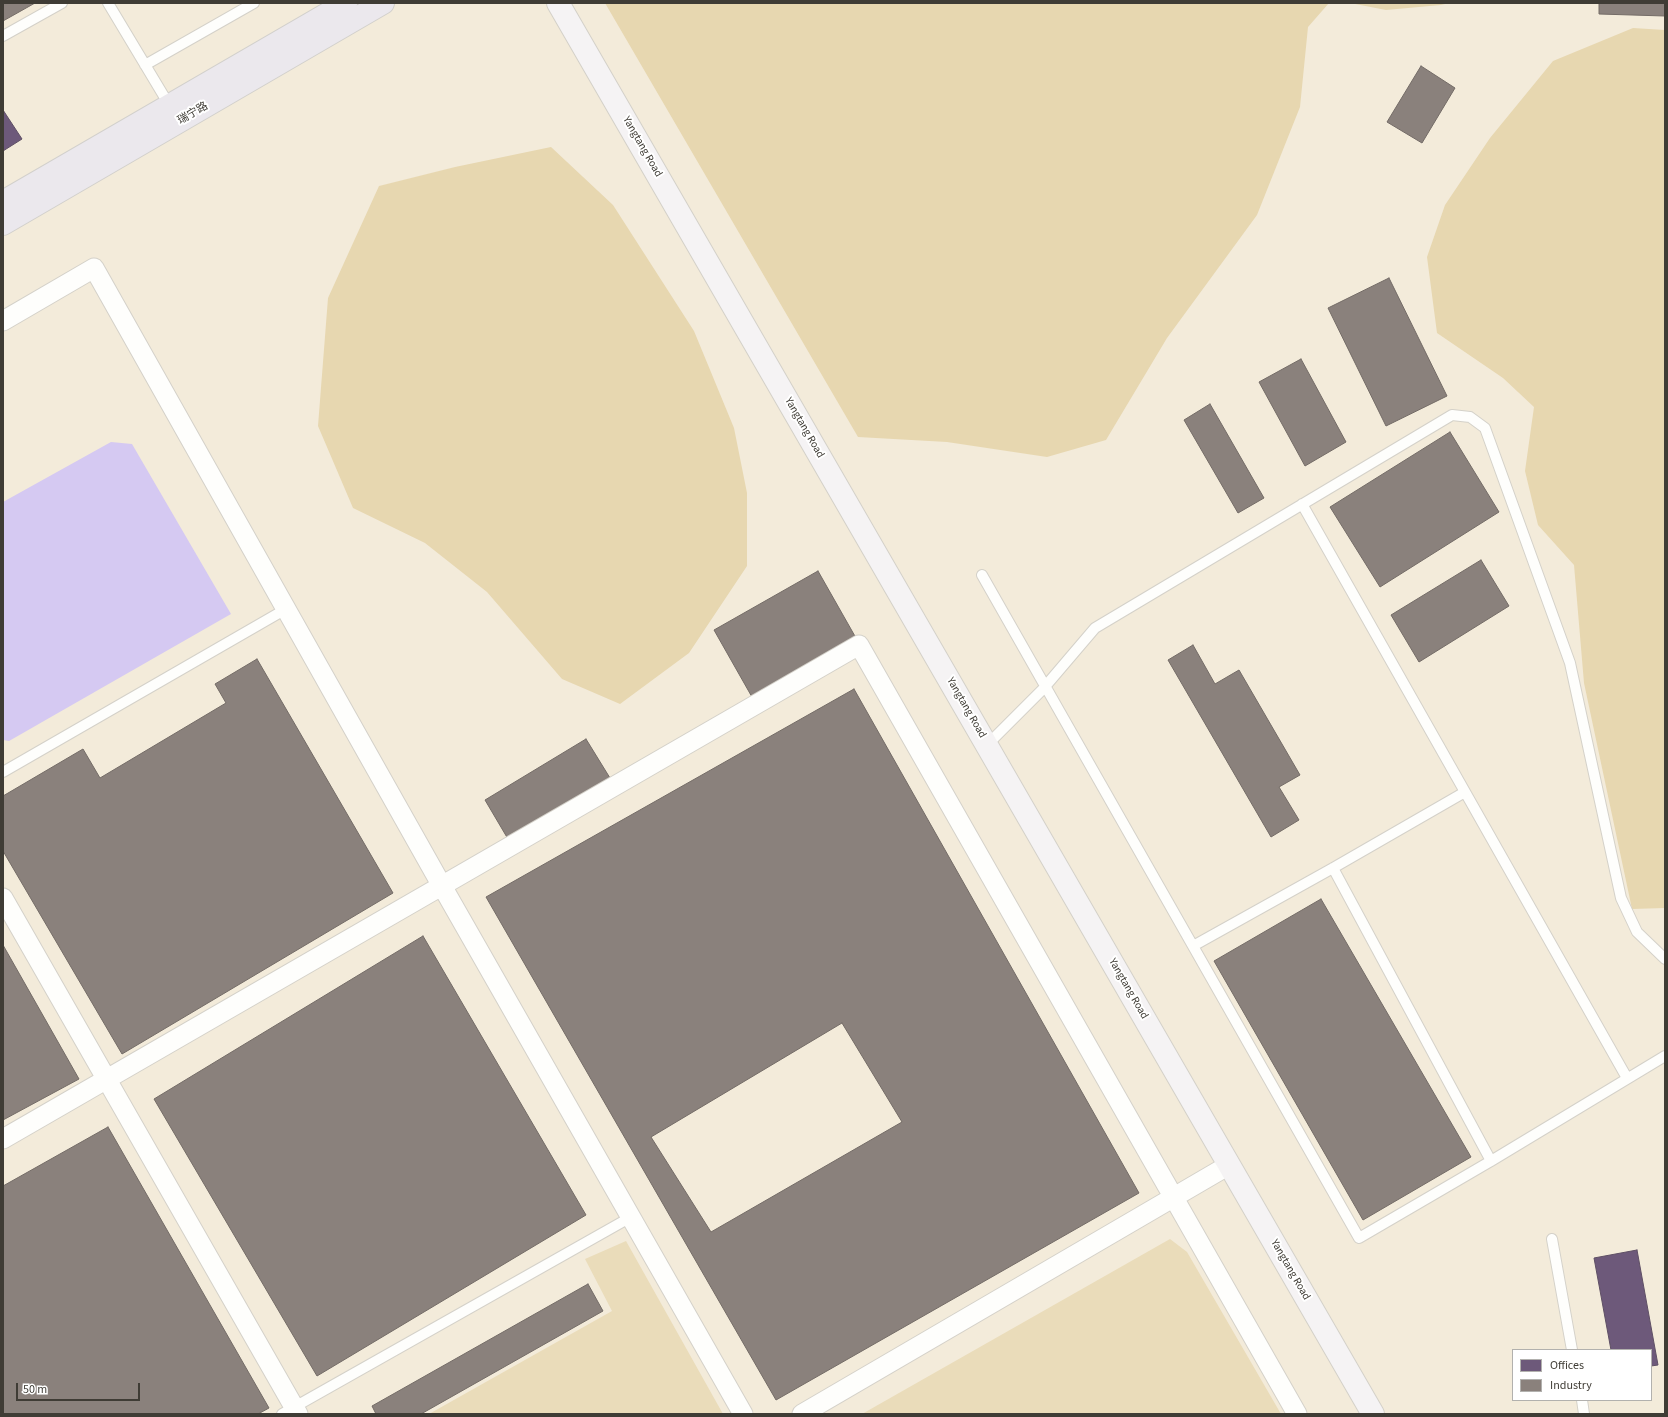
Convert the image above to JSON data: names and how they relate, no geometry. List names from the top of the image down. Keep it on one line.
{"streets":{"main road":["瑞宁路","Yangtang Road"]},"legend":["Offices","Industry"],"scale_bar":"50 m"}
